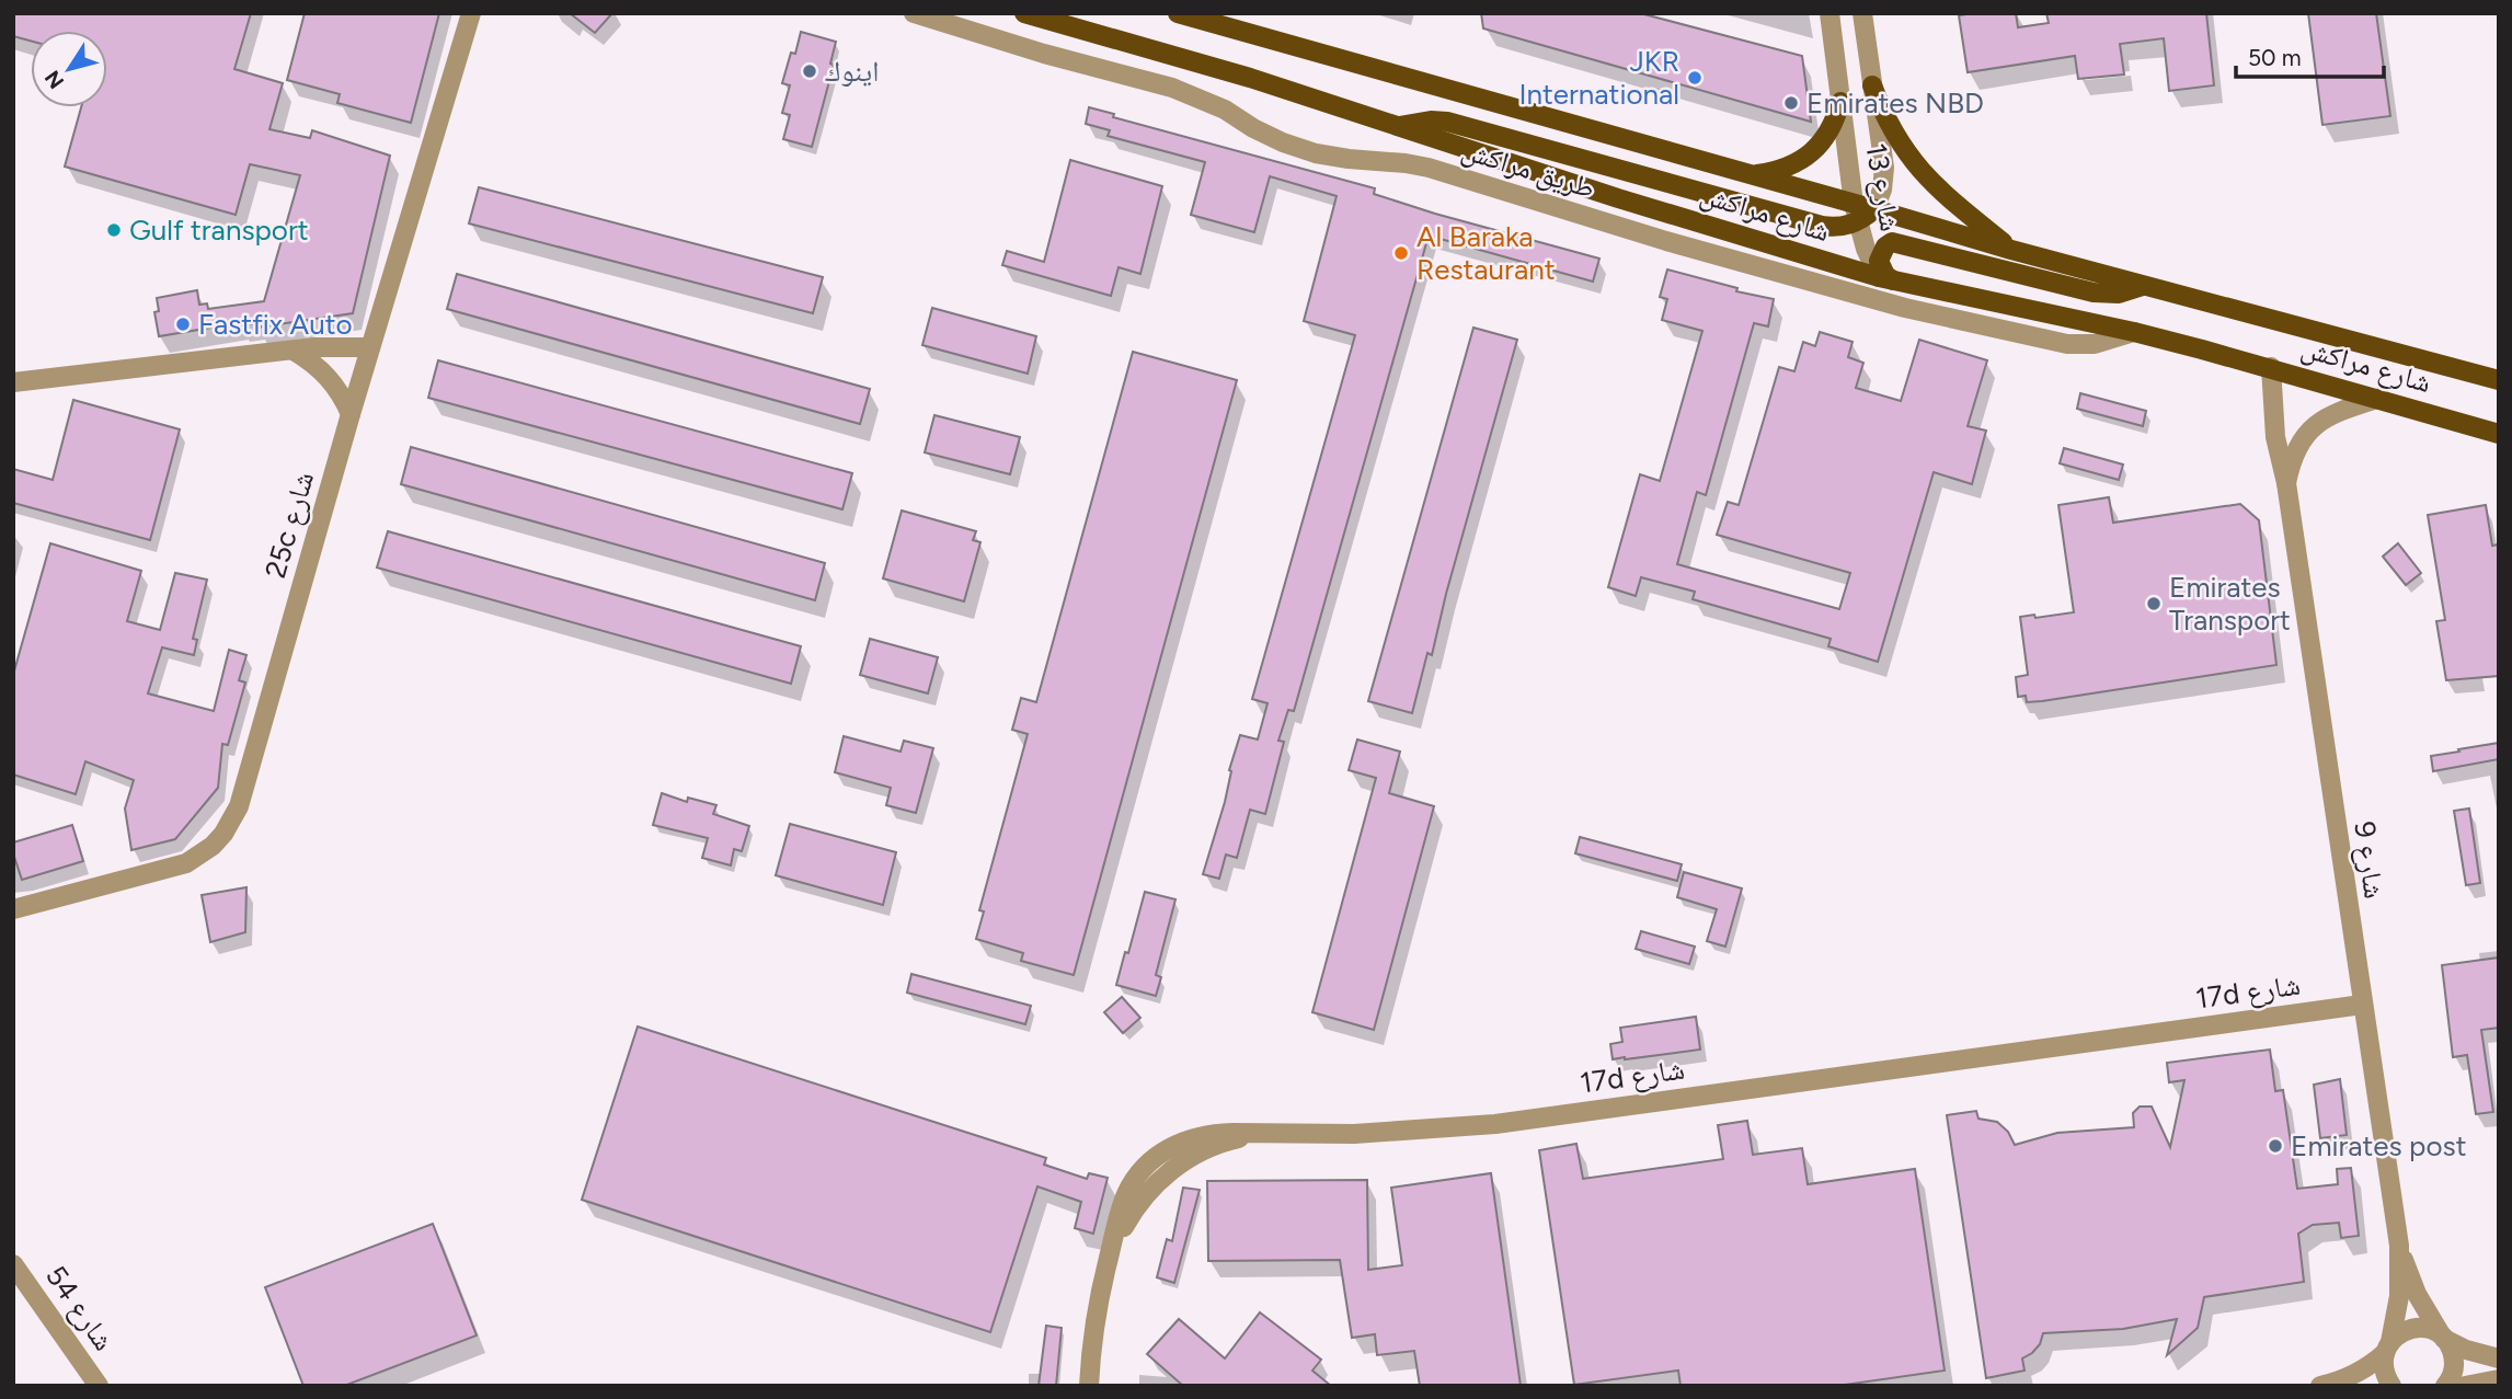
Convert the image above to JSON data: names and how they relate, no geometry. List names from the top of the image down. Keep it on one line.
{"streets":{"main road":["شارع مراكش"],"street":["طريق مراكش","شارع 13","25c شارع","شارع 9","17d شارع","شارع 54"]},"crossings":[["طريق مراكش","شارع مراكش"],["شارع 13","شارع مراكش"],["شارع مراكش","شارع 9"],["شارع 9","17d شارع"]],"places":["اينوك","JKR International","Emirates NBD","Gulf transport","Al Baraka Restaurant","Fastfix Auto","Emirates Transport","Emirates post"],"scale_bar":"50 m","north":"bottom left"}
